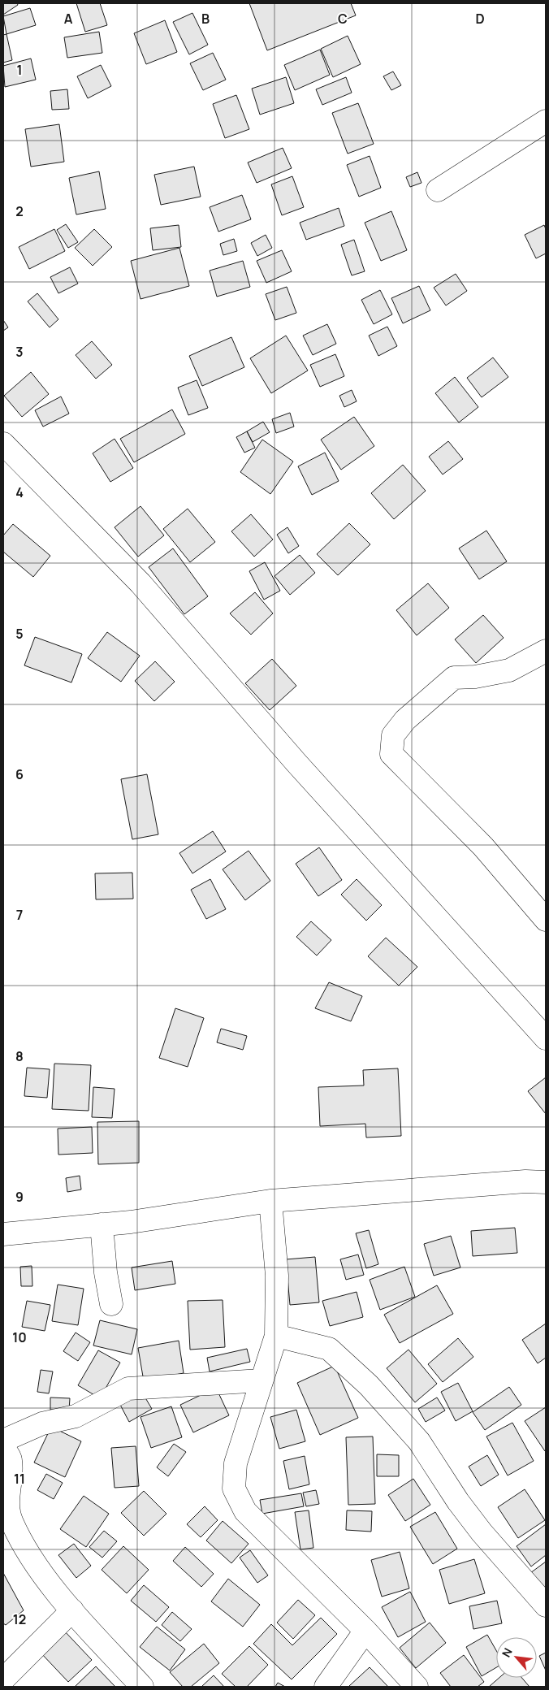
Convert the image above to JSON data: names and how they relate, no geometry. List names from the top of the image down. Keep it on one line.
{"north":"top left","grid":{"columns":["A","B","C","D"],"rows":["1","2","3","4","5","6","7","8","9","10","11","12"]}}
